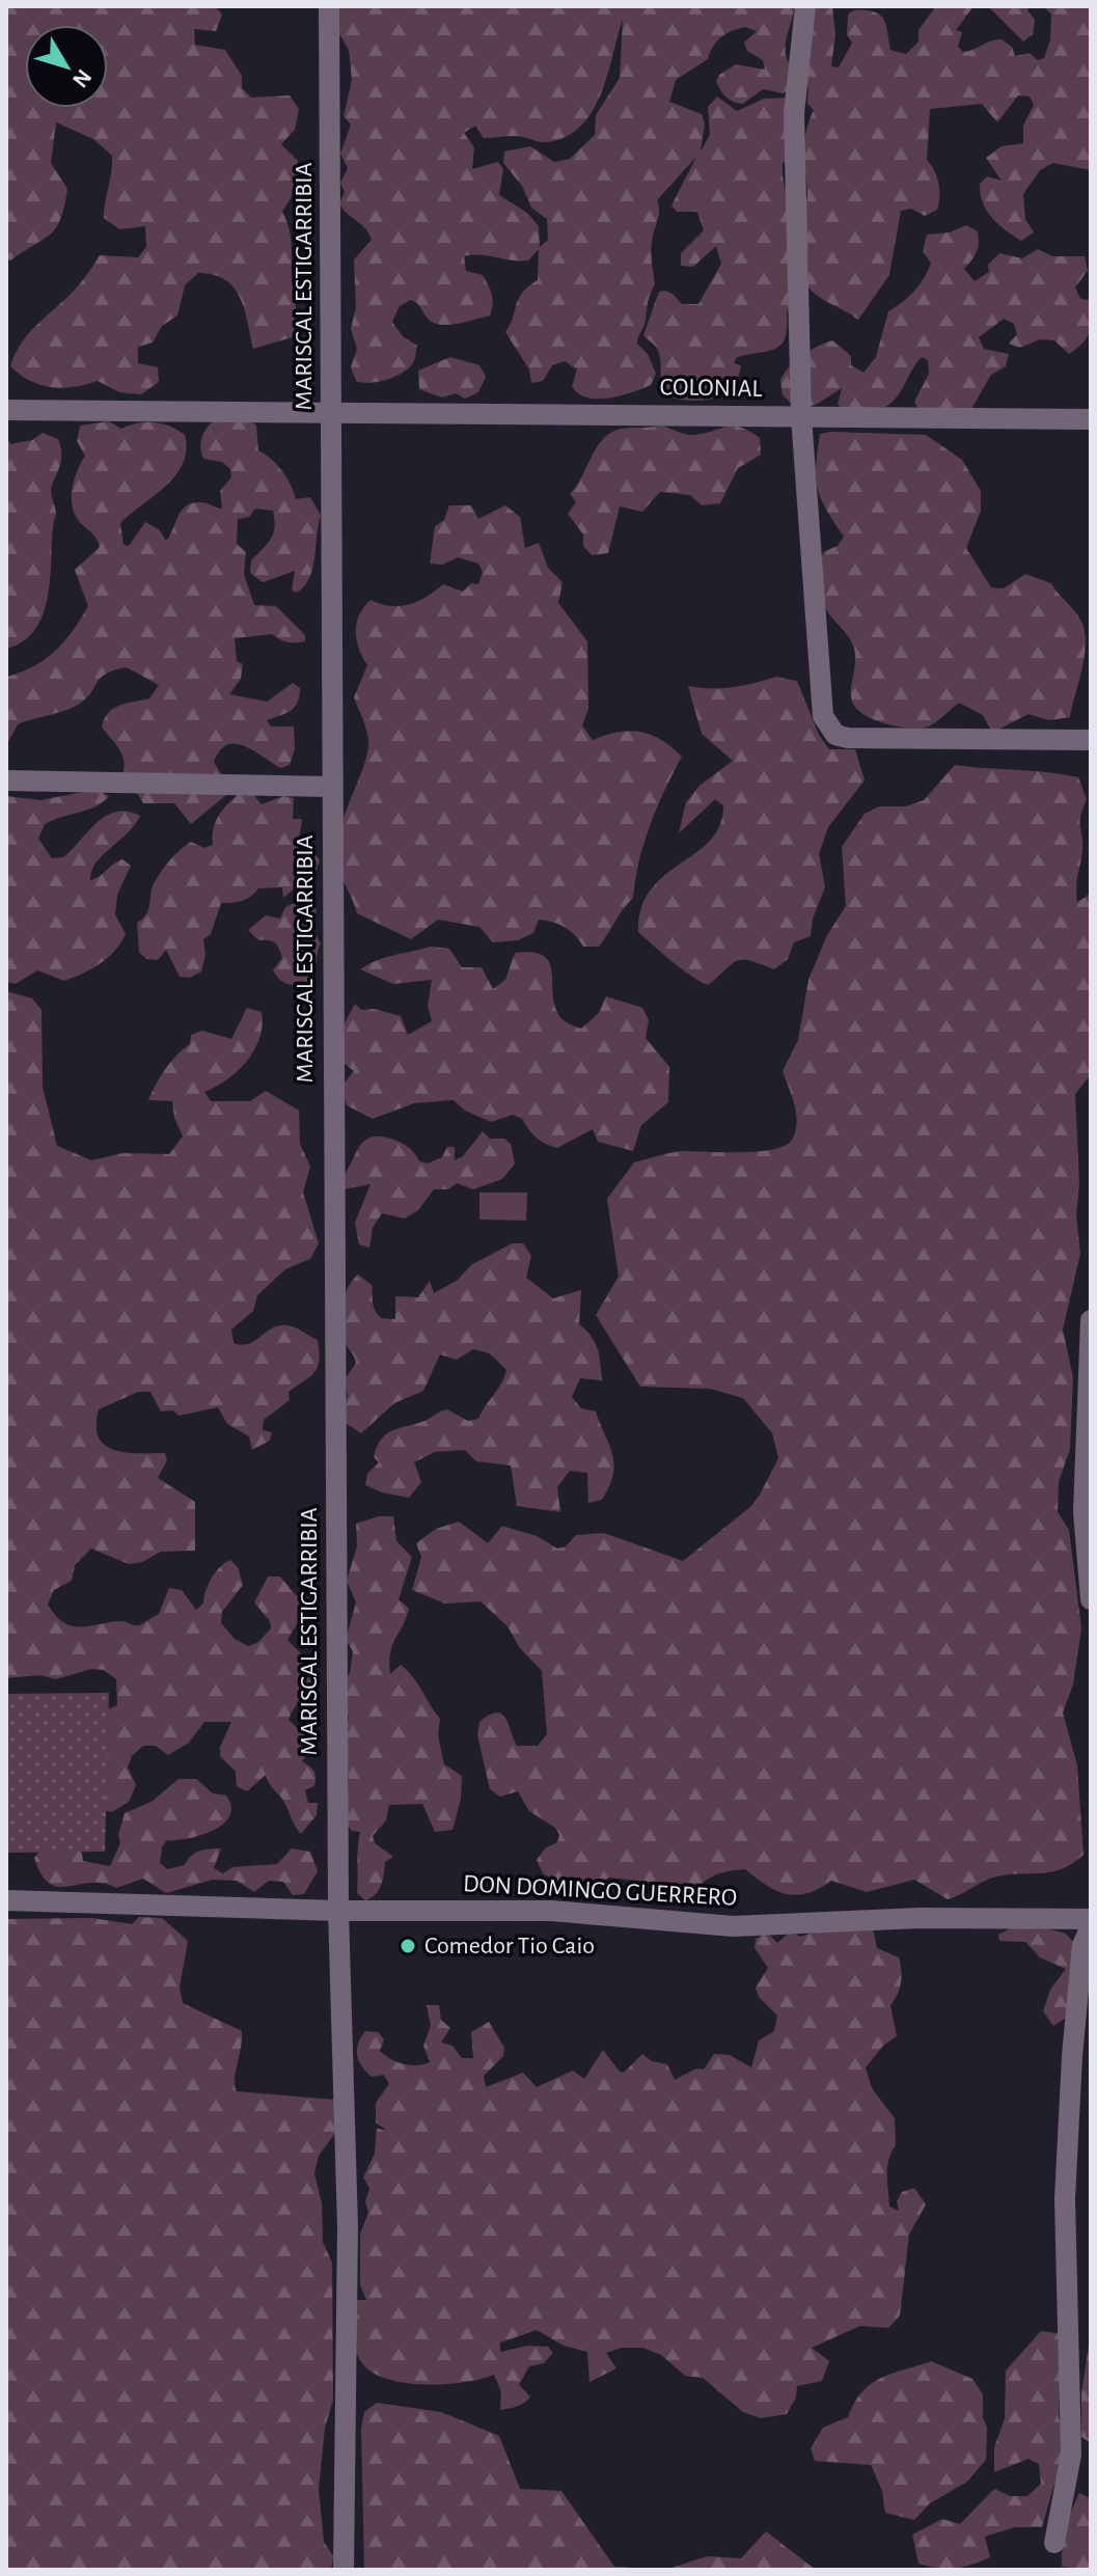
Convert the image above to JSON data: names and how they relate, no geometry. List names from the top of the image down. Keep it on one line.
{"streets":{"street":["MARISCAL ESTIGARRIBIA","COLONIAL","DON DOMINGO GUERRERO"]},"crossings":[["MARISCAL ESTIGARRIBIA","COLONIAL"],["MARISCAL ESTIGARRIBIA","DON DOMINGO GUERRERO"]],"places":["Comedor Tio Caio"],"north":"bottom right"}
